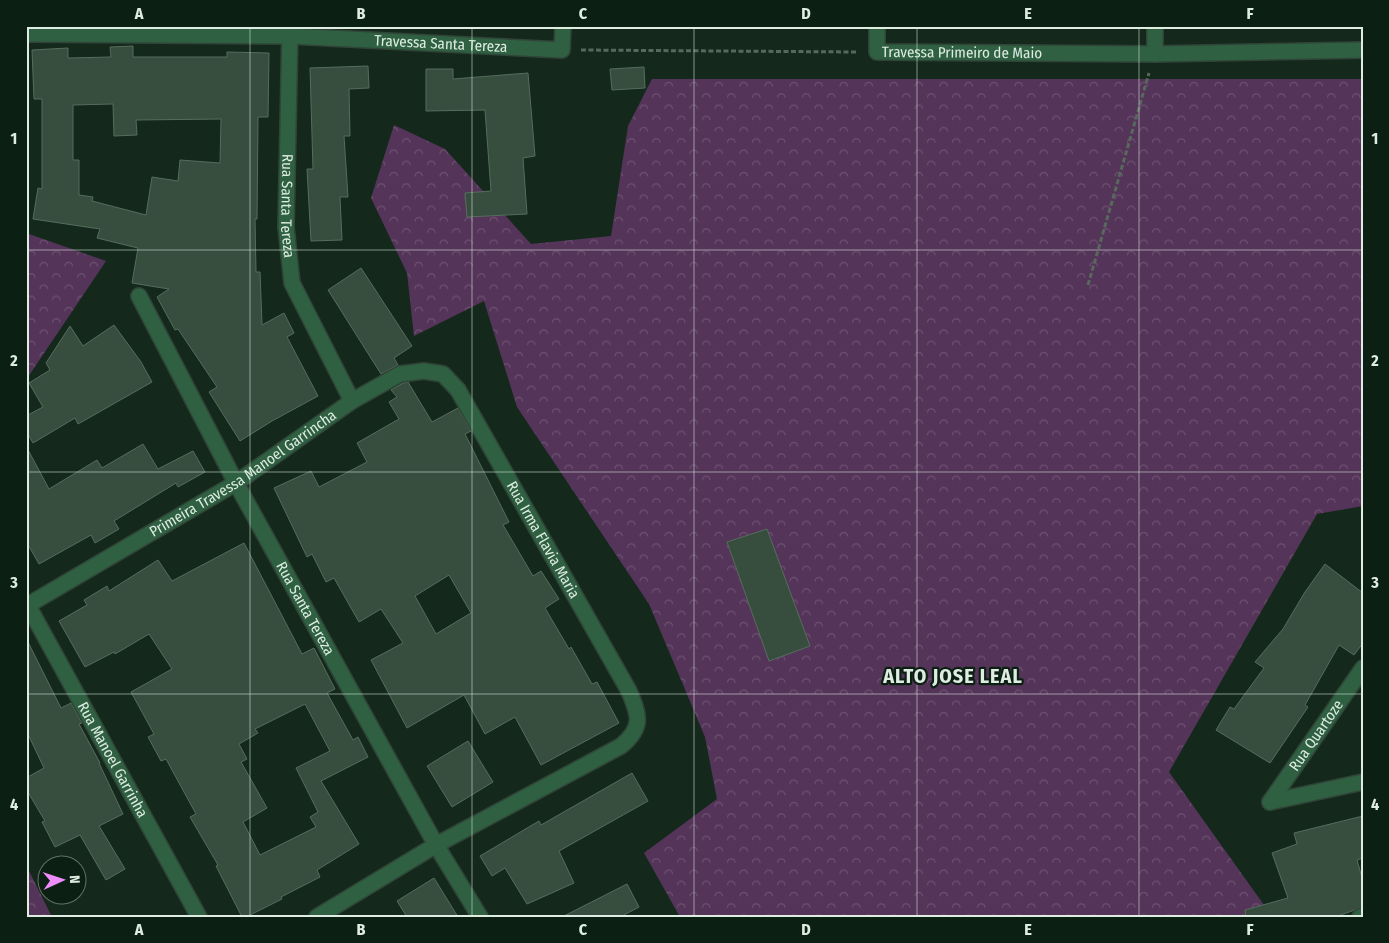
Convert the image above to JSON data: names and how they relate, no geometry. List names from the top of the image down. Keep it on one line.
{"streets":{"street":["Travessa Santa Tereza","Travessa Primeiro de Maio","Rua Santa Tereza","Primeira Travessa Manoel Garrincha","Rua Irma Flavia Maria","Rua Quartoze","Rua Manoel Garrinha"]},"crossings":[["Travessa Santa Tereza","Travessa Primeiro de Maio"],["Travessa Santa Tereza","Rua Santa Tereza"],["Rua Santa Tereza","Primeira Travessa Manoel Garrincha"],["Rua Santa Tereza","Rua Irma Flavia Maria"],["Primeira Travessa Manoel Garrincha","Rua Irma Flavia Maria"],["Primeira Travessa Manoel Garrincha","Rua Manoel Garrinha"]],"districts":["ALTO JOSE LEAL"],"north":"right","grid":{"columns":["A","B","C","D","E","F"],"rows":["1","2","3","4"]}}
